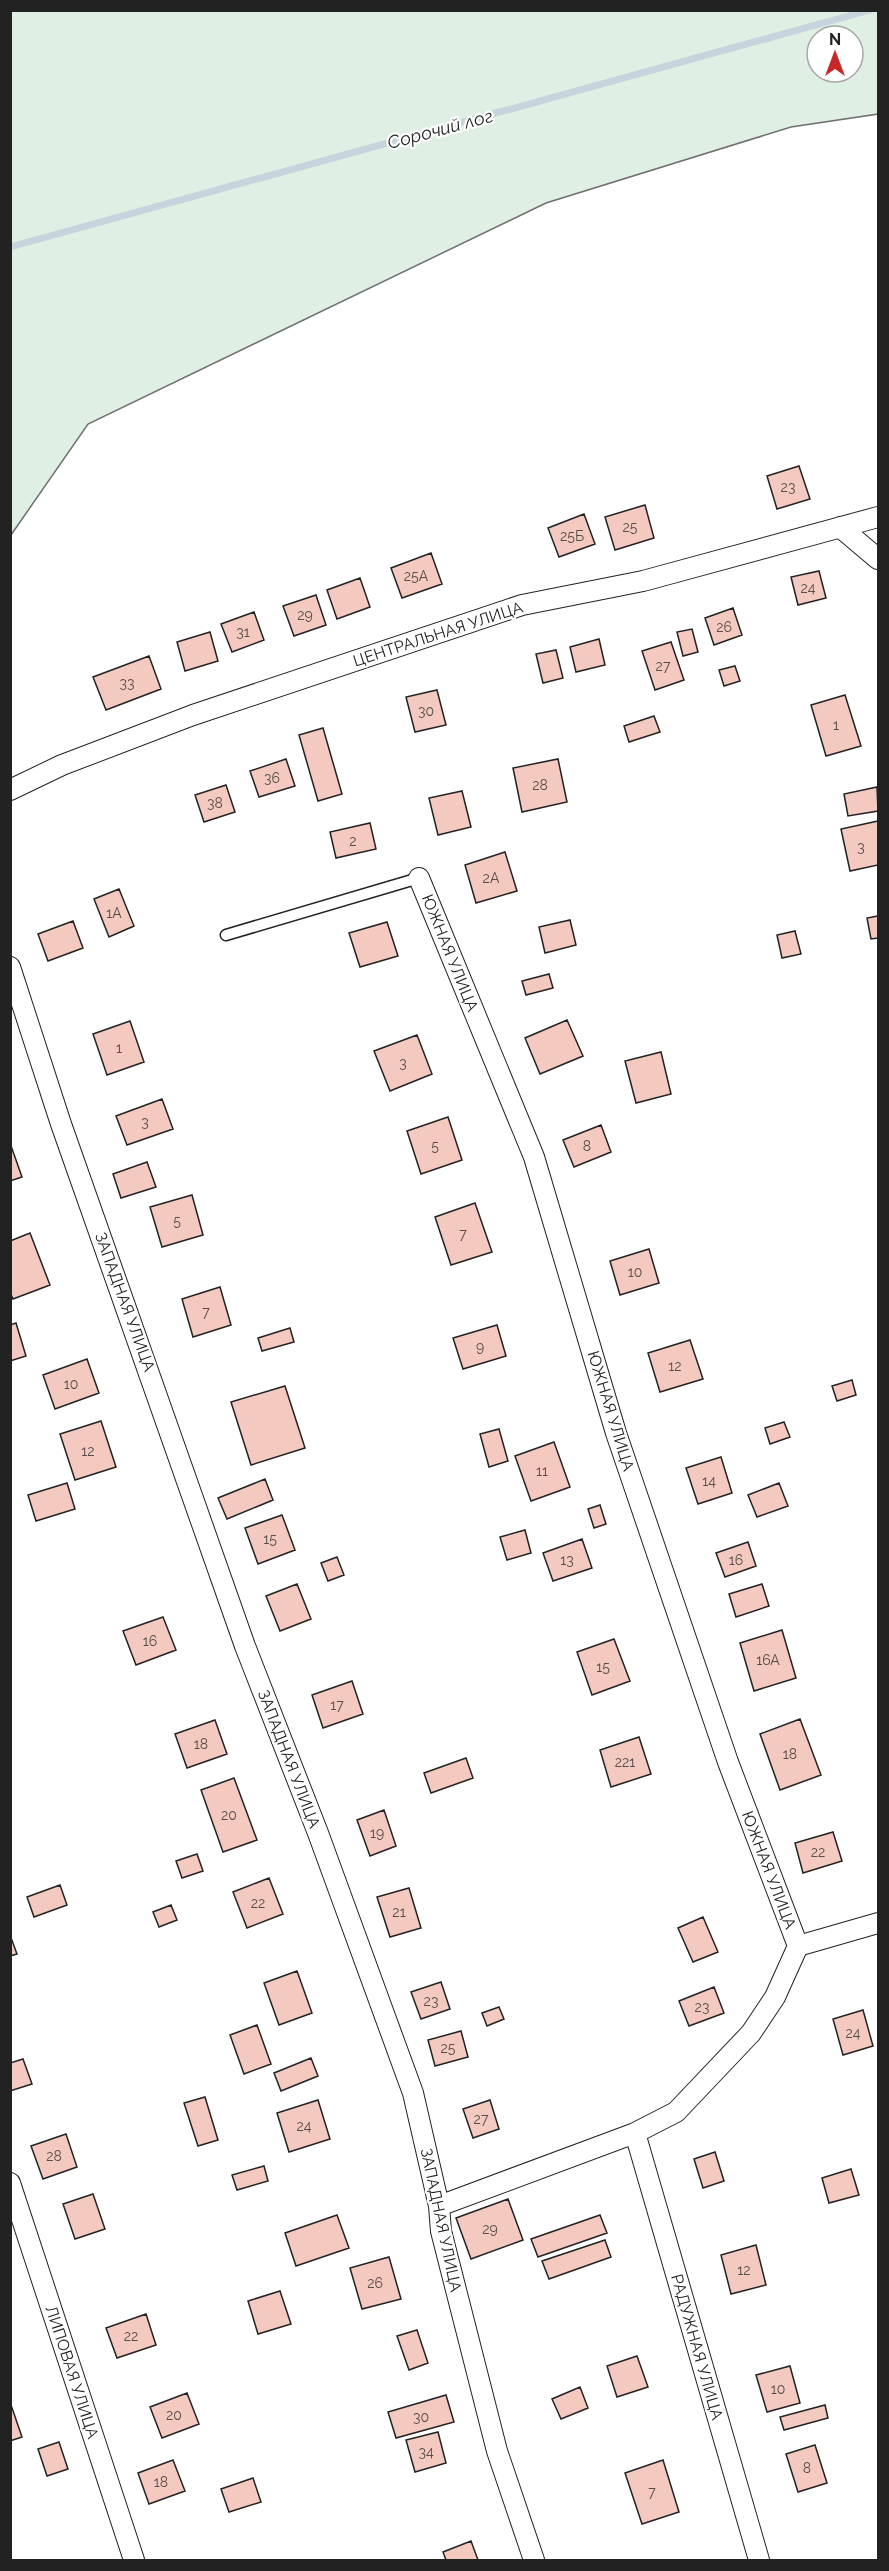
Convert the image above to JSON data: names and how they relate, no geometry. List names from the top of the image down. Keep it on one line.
{"streets":{"street":["ЦЕНТРАЛЬНАЯ УЛИЦА","ЮЖНАЯ УЛИЦА","ЗАПАДНАЯ УЛИЦА","РАДУЖНАЯ УЛИЦА","ЛИПОВАЯ УЛИЦА"]},"water":["Сорочий лог"],"house_numbers":["23","25","25Б","25А","24","29","26","31","27","33","30","1","36","28","38","2","3","2А","1А","1","3","3","5","8","5","7","10","7","9","12","10","12","11","14","15","13","16","16","16А","15","17","18","18","221","20","19","22","22","21","23","23","24","25","27","24","28","29","12","26","22","10","20","30","34","8","18","7"],"north":"top"}
